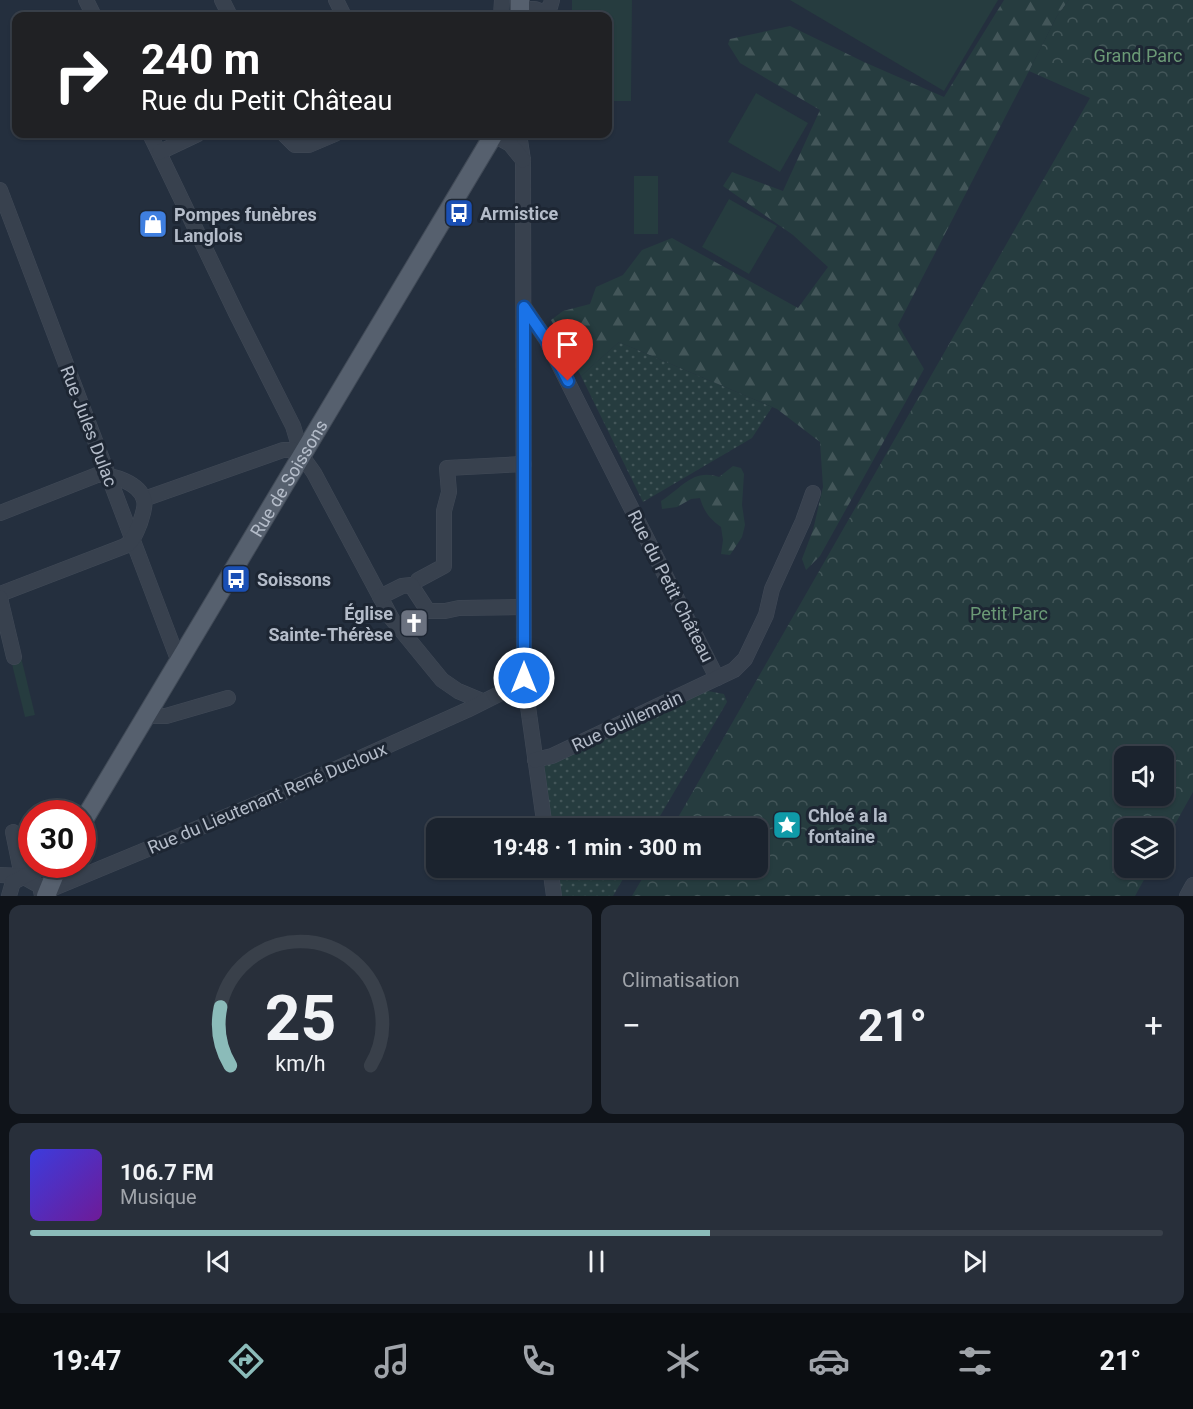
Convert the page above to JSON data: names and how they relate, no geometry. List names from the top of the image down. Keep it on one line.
{"streets":{"main road":["Rue de Soissons"],"street":["Rue Jules Dulac","Rue du Petit Château","Rue Guillemain","Rue du Lieutenant René Ducloux"]},"crossings":[["Rue Jules Dulac","Rue de Soissons"],["Rue du Petit Château","Rue Guillemain"]],"parks":["Grand Parc","Petit Parc"],"places":{"bus stop":["Armistice","Soissons"],"shop":["Pompes funèbres Langlois"],"church":["Église Sainte-Thérèse"],"place":["Chloé a la fontaine"]},"page":{"turn":["240 m","Rue du Petit Château"],"limit":"30","trip":"19:48 · 1 min · 300 m","tile":"Climatisation","heat":["−","21°","+"],"song":["106.7 FM","Musique"],"tabs":["19:47","21°"],"gauge":["25","km/h"]}}
